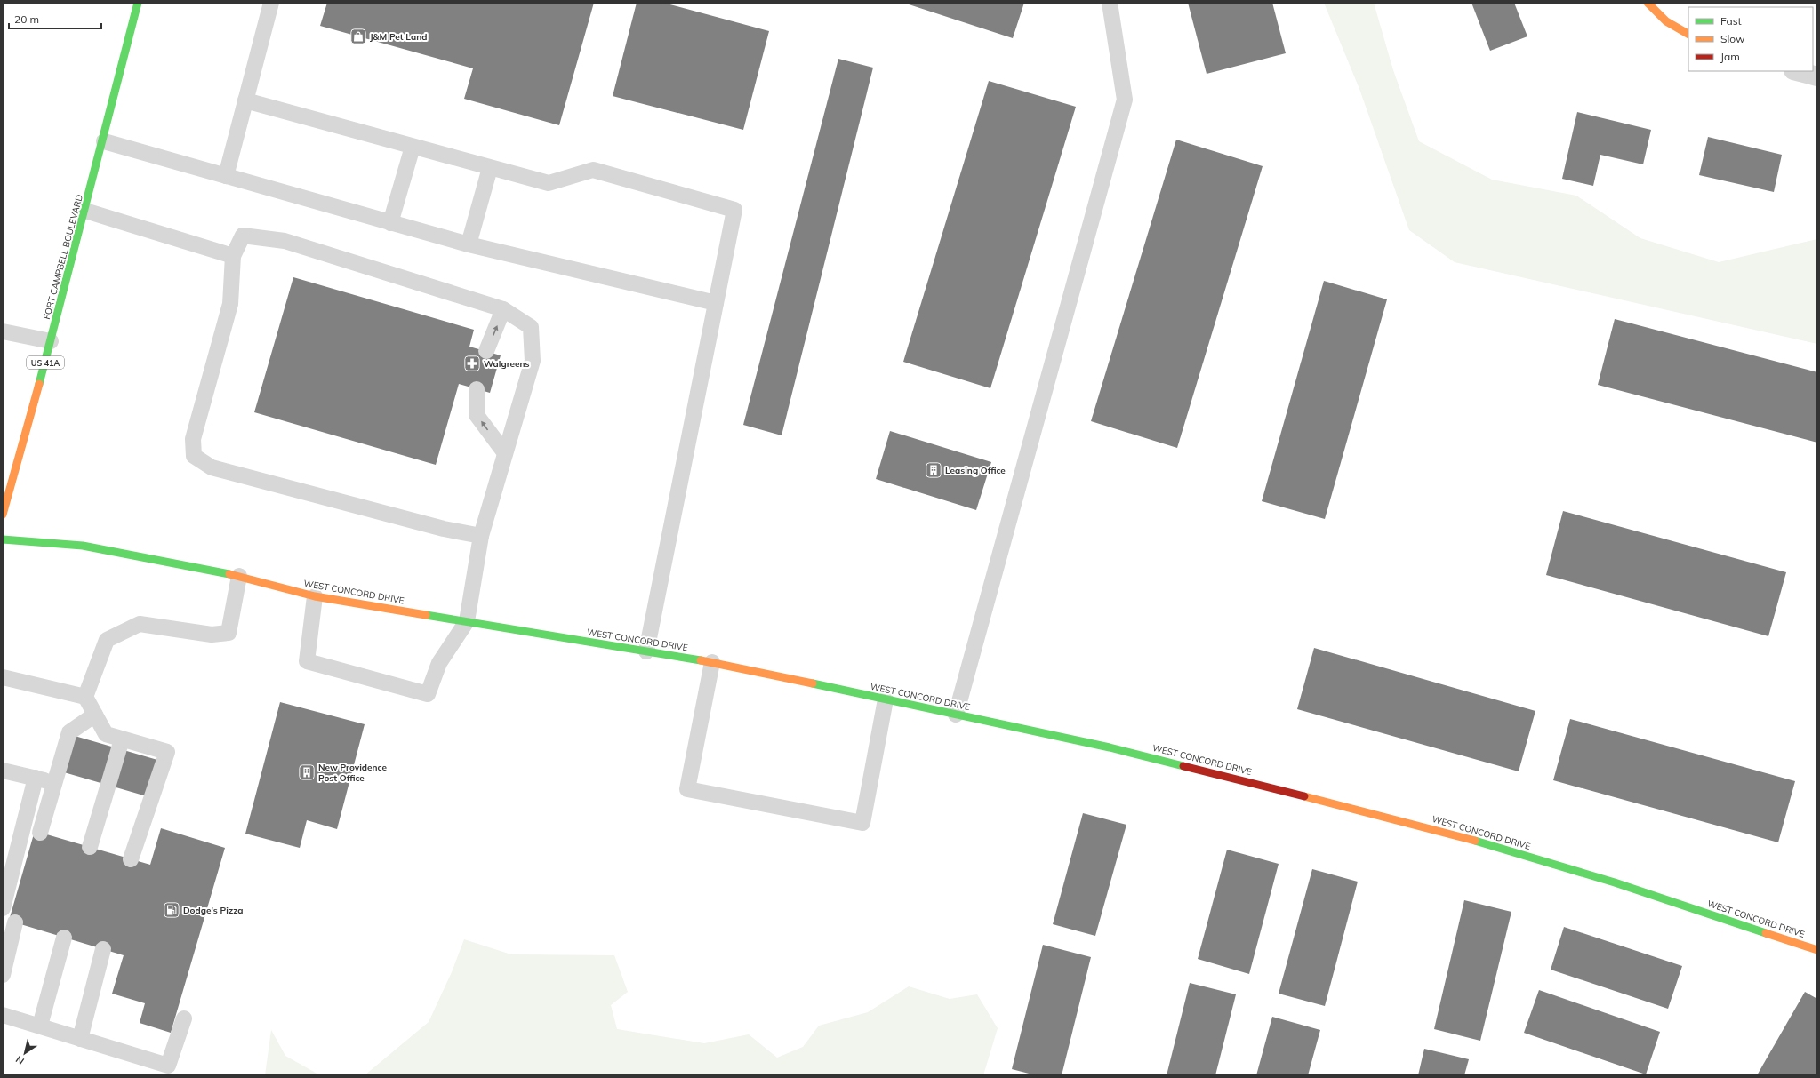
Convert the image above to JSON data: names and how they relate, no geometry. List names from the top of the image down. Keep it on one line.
{"streets":{"main road":["FORT CAMPBELL BOULEVARD","US 41A","WEST CONCORD DRIVE"]},"places":{"shop":["J&M Pet Land"],"pharmacy":["Walgreens"],"building":["Leasing Office","New Providence Post Office"],"fuel station":["Dodge's Pizza"]},"legend":["Fast","Slow","Jam"],"scale_bar":"20 m","north":"bottom left"}
